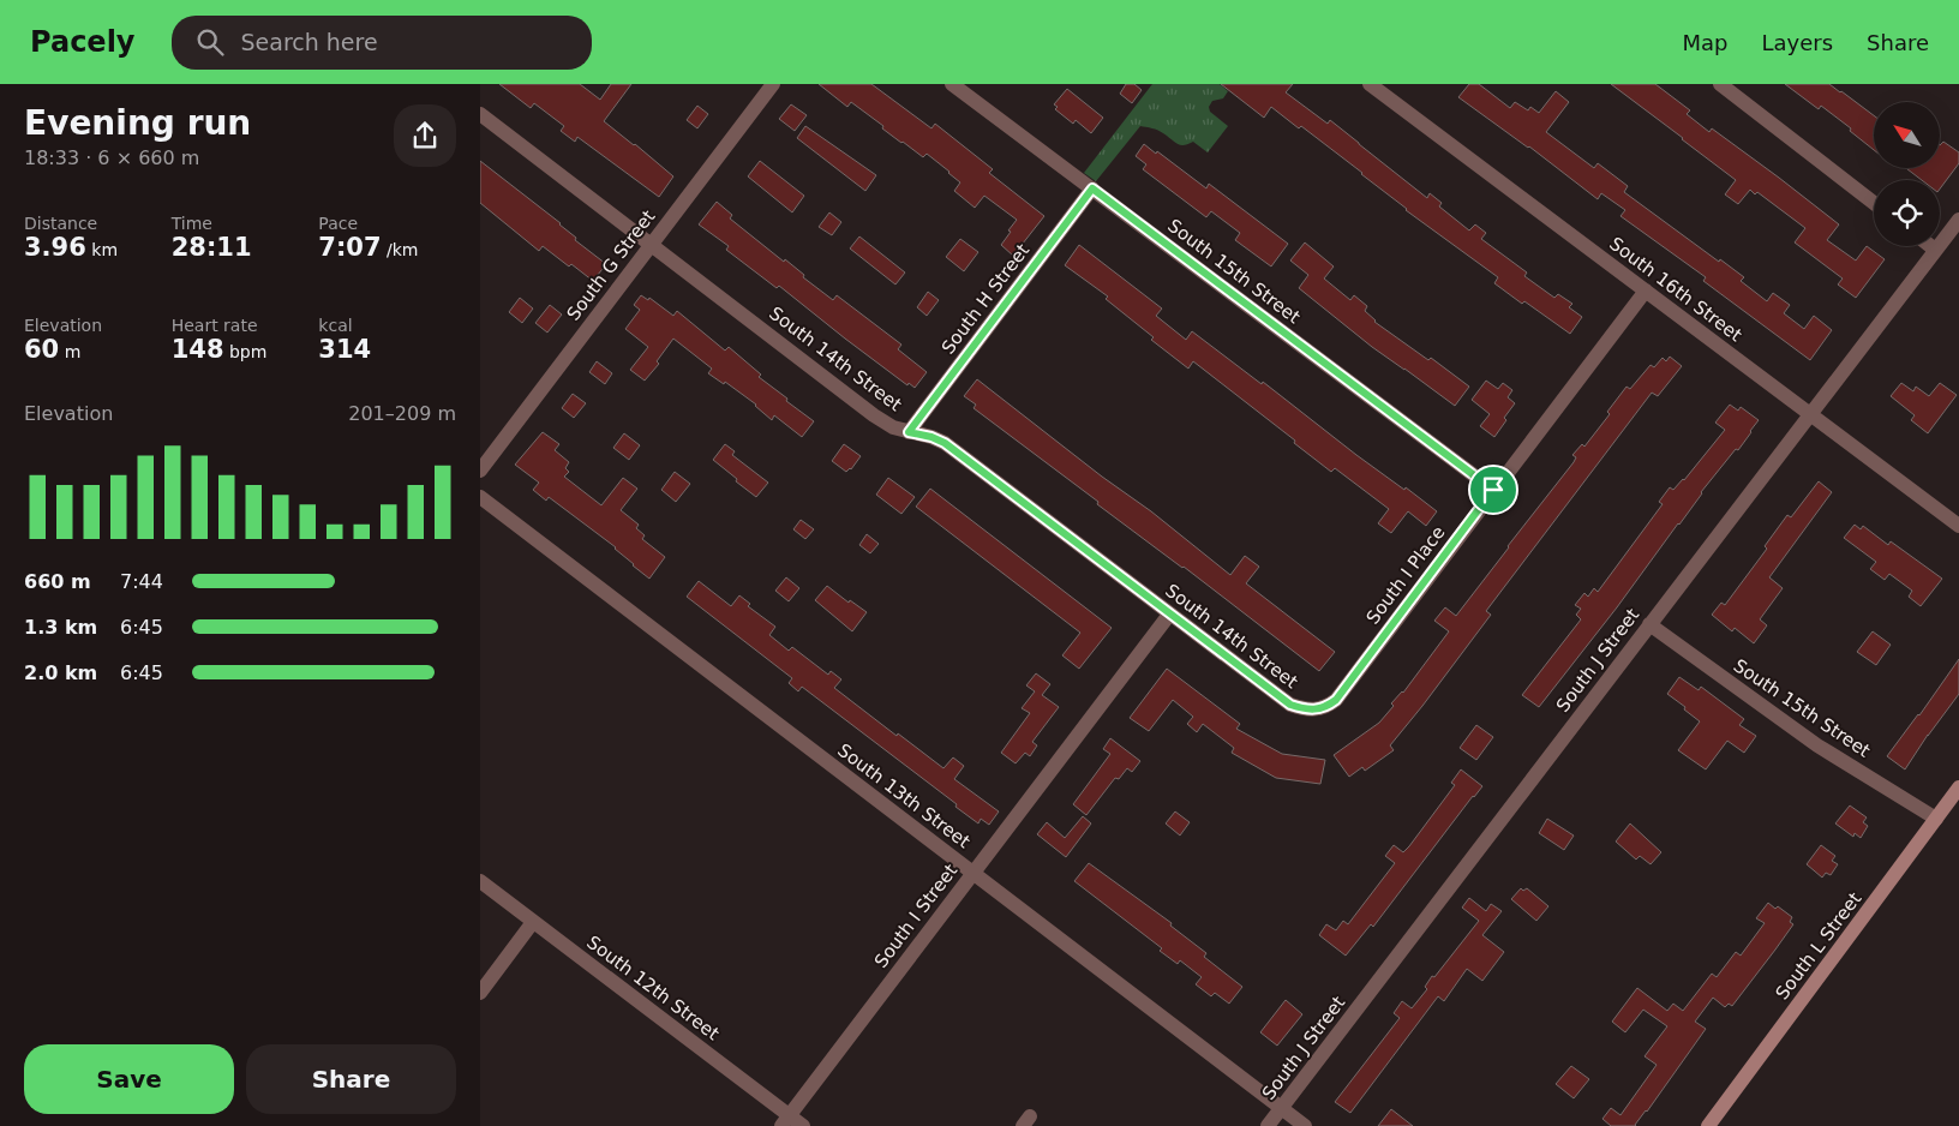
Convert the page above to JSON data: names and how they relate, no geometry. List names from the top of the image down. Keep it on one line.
{"streets":{"street":["South G Street","South 15th Street","South 16th Street","South H Street","South 14th Street","South I Place","South J Street","South 13th Street","South I Street","South L Street","South 12th Street"]},"crossings":[["South G Street","South 14th Street"],["South 15th Street","South H Street"],["South 15th Street","South I Place"],["South 15th Street","South J Street"],["South 15th Street","South L Street"],["South 16th Street","South I Place"],["South 16th Street","South J Street"],["South H Street","South 14th Street"],["South 14th Street","South I Place"],["South 14th Street","South I Street"],["South J Street","South 13th Street"],["South 13th Street","South I Street"],["South I Street","South 12th Street"]],"north":"top left","page":{"header":"Pacely","search":"Search here","nav":["Map","Layers","Share"],"heading":["Evening run","18:33 · 6 × 660 m"],"stats":[["Distance","3.96 km"],["Time","28:11"],["Pace","7:07 /km"],["Elevation","60 m"],["Heart rate","148 bpm"],["kcal","314"]],"chart":["Elevation","201–209 m"],"list":[{"name":"660 m","note":"7:44"},{"name":"1.3 km","note":"6:45"},{"name":"2.0 km","note":"6:45"}],"buttons":["Save","Share"]}}
